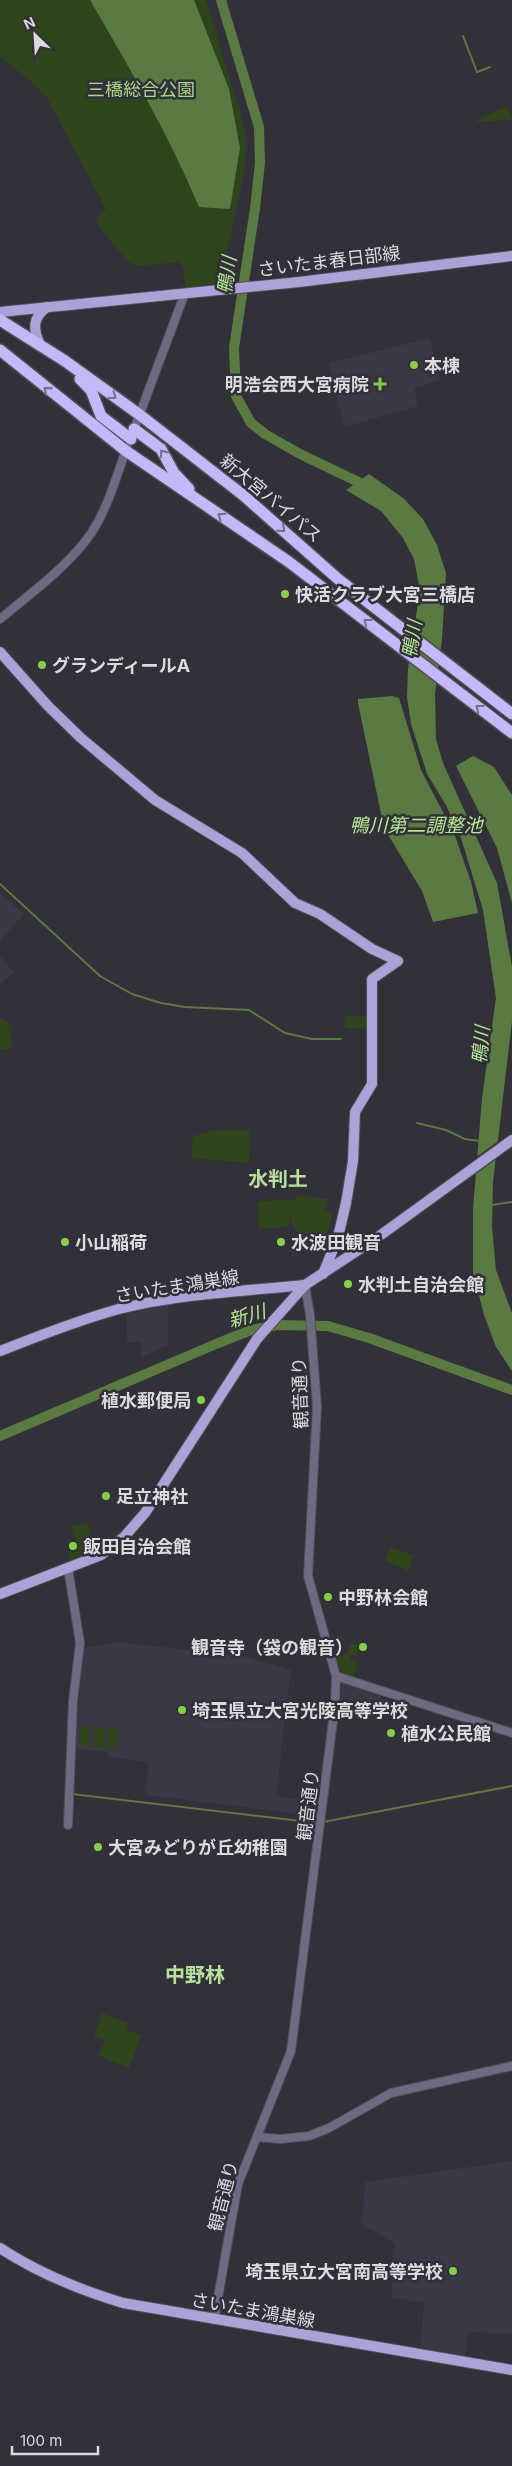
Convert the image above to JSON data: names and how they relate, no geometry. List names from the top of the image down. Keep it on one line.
{"streets":{"highway":["新大宮バイパス"],"main road":["さいたま春日部線","さいたま鴻巣線"],"street":["観音通り"]},"crossings":[["さいたま鴻巣線","観音通り"]],"districts":["水判土","中野林"],"water":["鴨川","鴨川第二調整池","新川"],"parks":["三橋総合公園"],"places":{"other":["本棟","快活クラブ大宮三橋店","グランディールA","小山稲荷","水波田観音","水判土自治会館","植水郵便局","足立神社","飯田自治会館","中野林会館","観音寺（袋の観音）","埼玉県立大宮光陵高等学校","植水公民館","大宮みどりが丘幼稚園","埼玉県立大宮南高等学校"],"health":["明浩会西大宮病院"]},"scale_bar":"100 m","north":"top left"}
